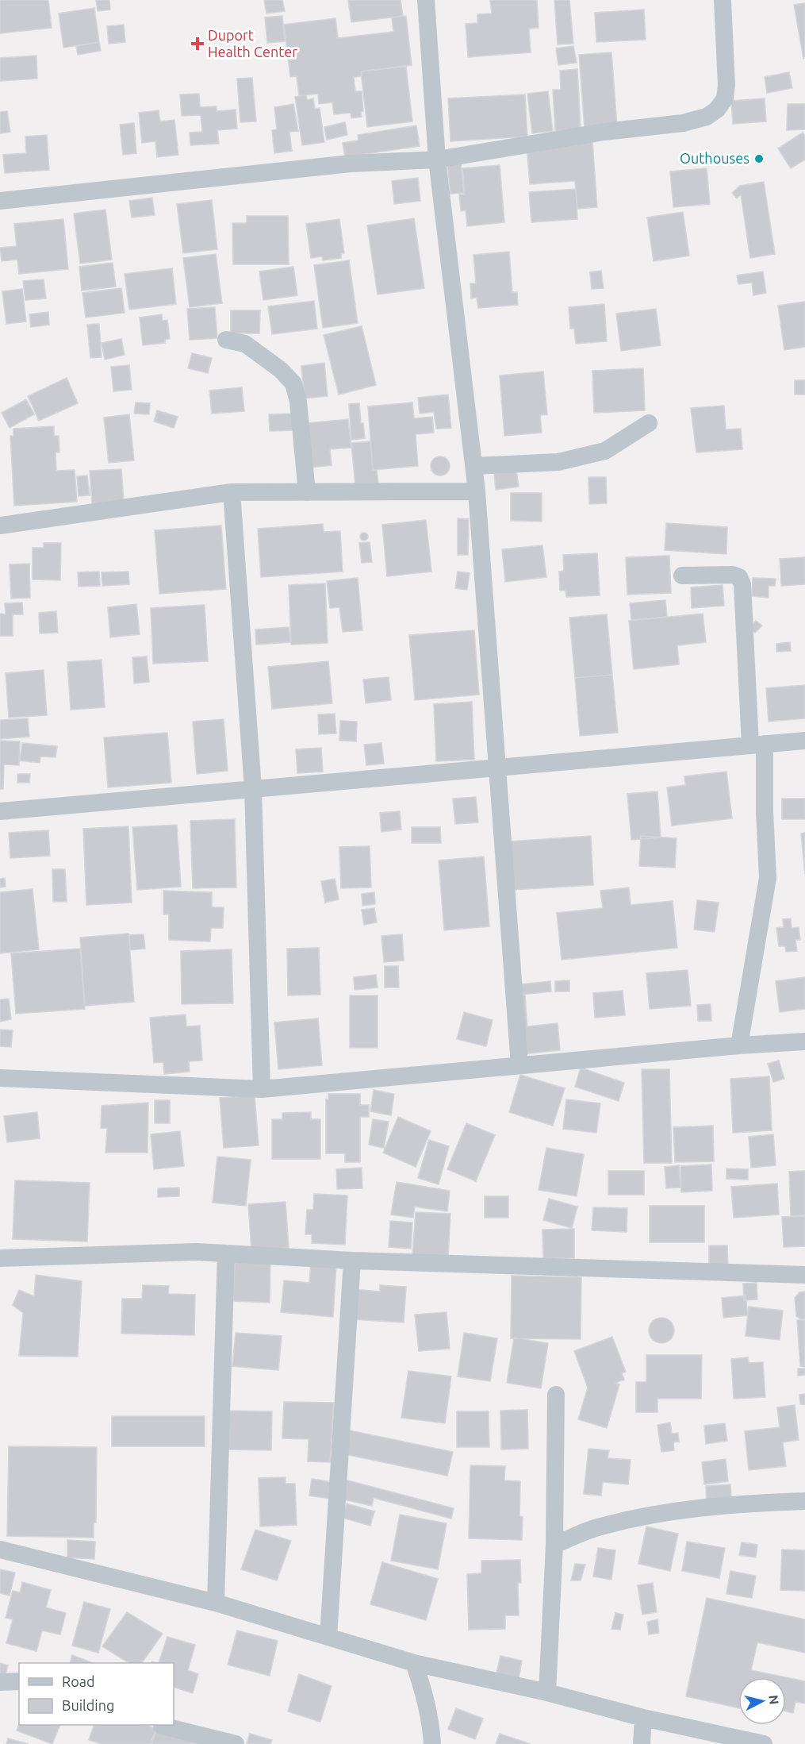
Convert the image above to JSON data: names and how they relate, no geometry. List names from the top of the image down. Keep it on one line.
{"places":{"health":["Duport Health Center"],"other":["Outhouses"]},"legend":["Road","Building"],"north":"right"}
